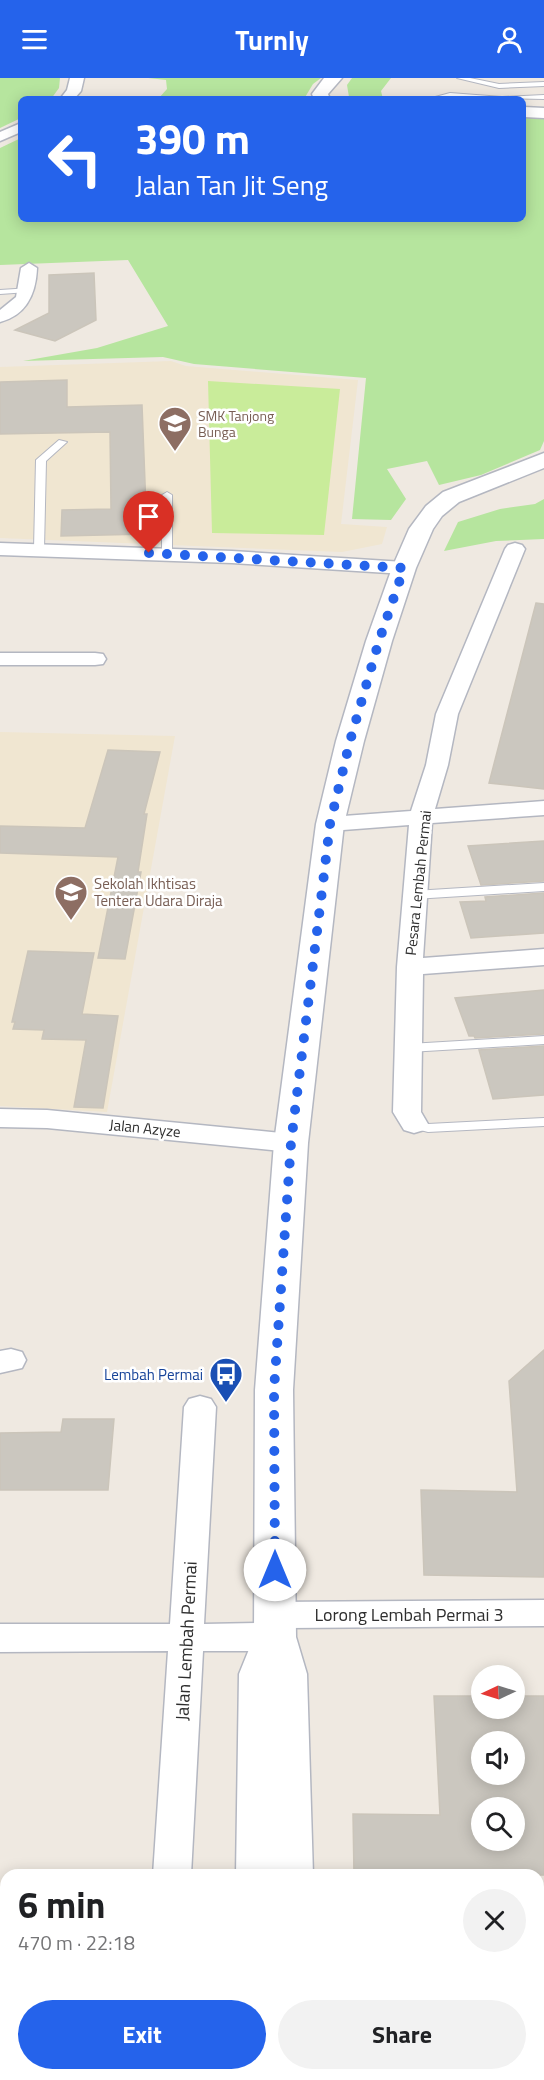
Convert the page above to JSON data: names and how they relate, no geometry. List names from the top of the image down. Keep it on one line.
{"streets":{"street":["Pesara Lembah Permai","Jalan Azyze","Lorong Lembah Permai 3","Jalan Lembah Permai"]},"crossings":[["Lorong Lembah Permai 3","Jalan Lembah Permai"]],"places":{"school or university":["SMK Tanjong Bunga","Sekolah Ikhtisas Tentera Udara Diraja"],"bus stop":["Lembah Permai"]},"north":"left","page":{"header":"Turnly","turn":["390 m","Jalan Tan Jit Seng"],"heading":["6 min","470 m · 22:18"],"buttons":["Exit","Share"]}}
